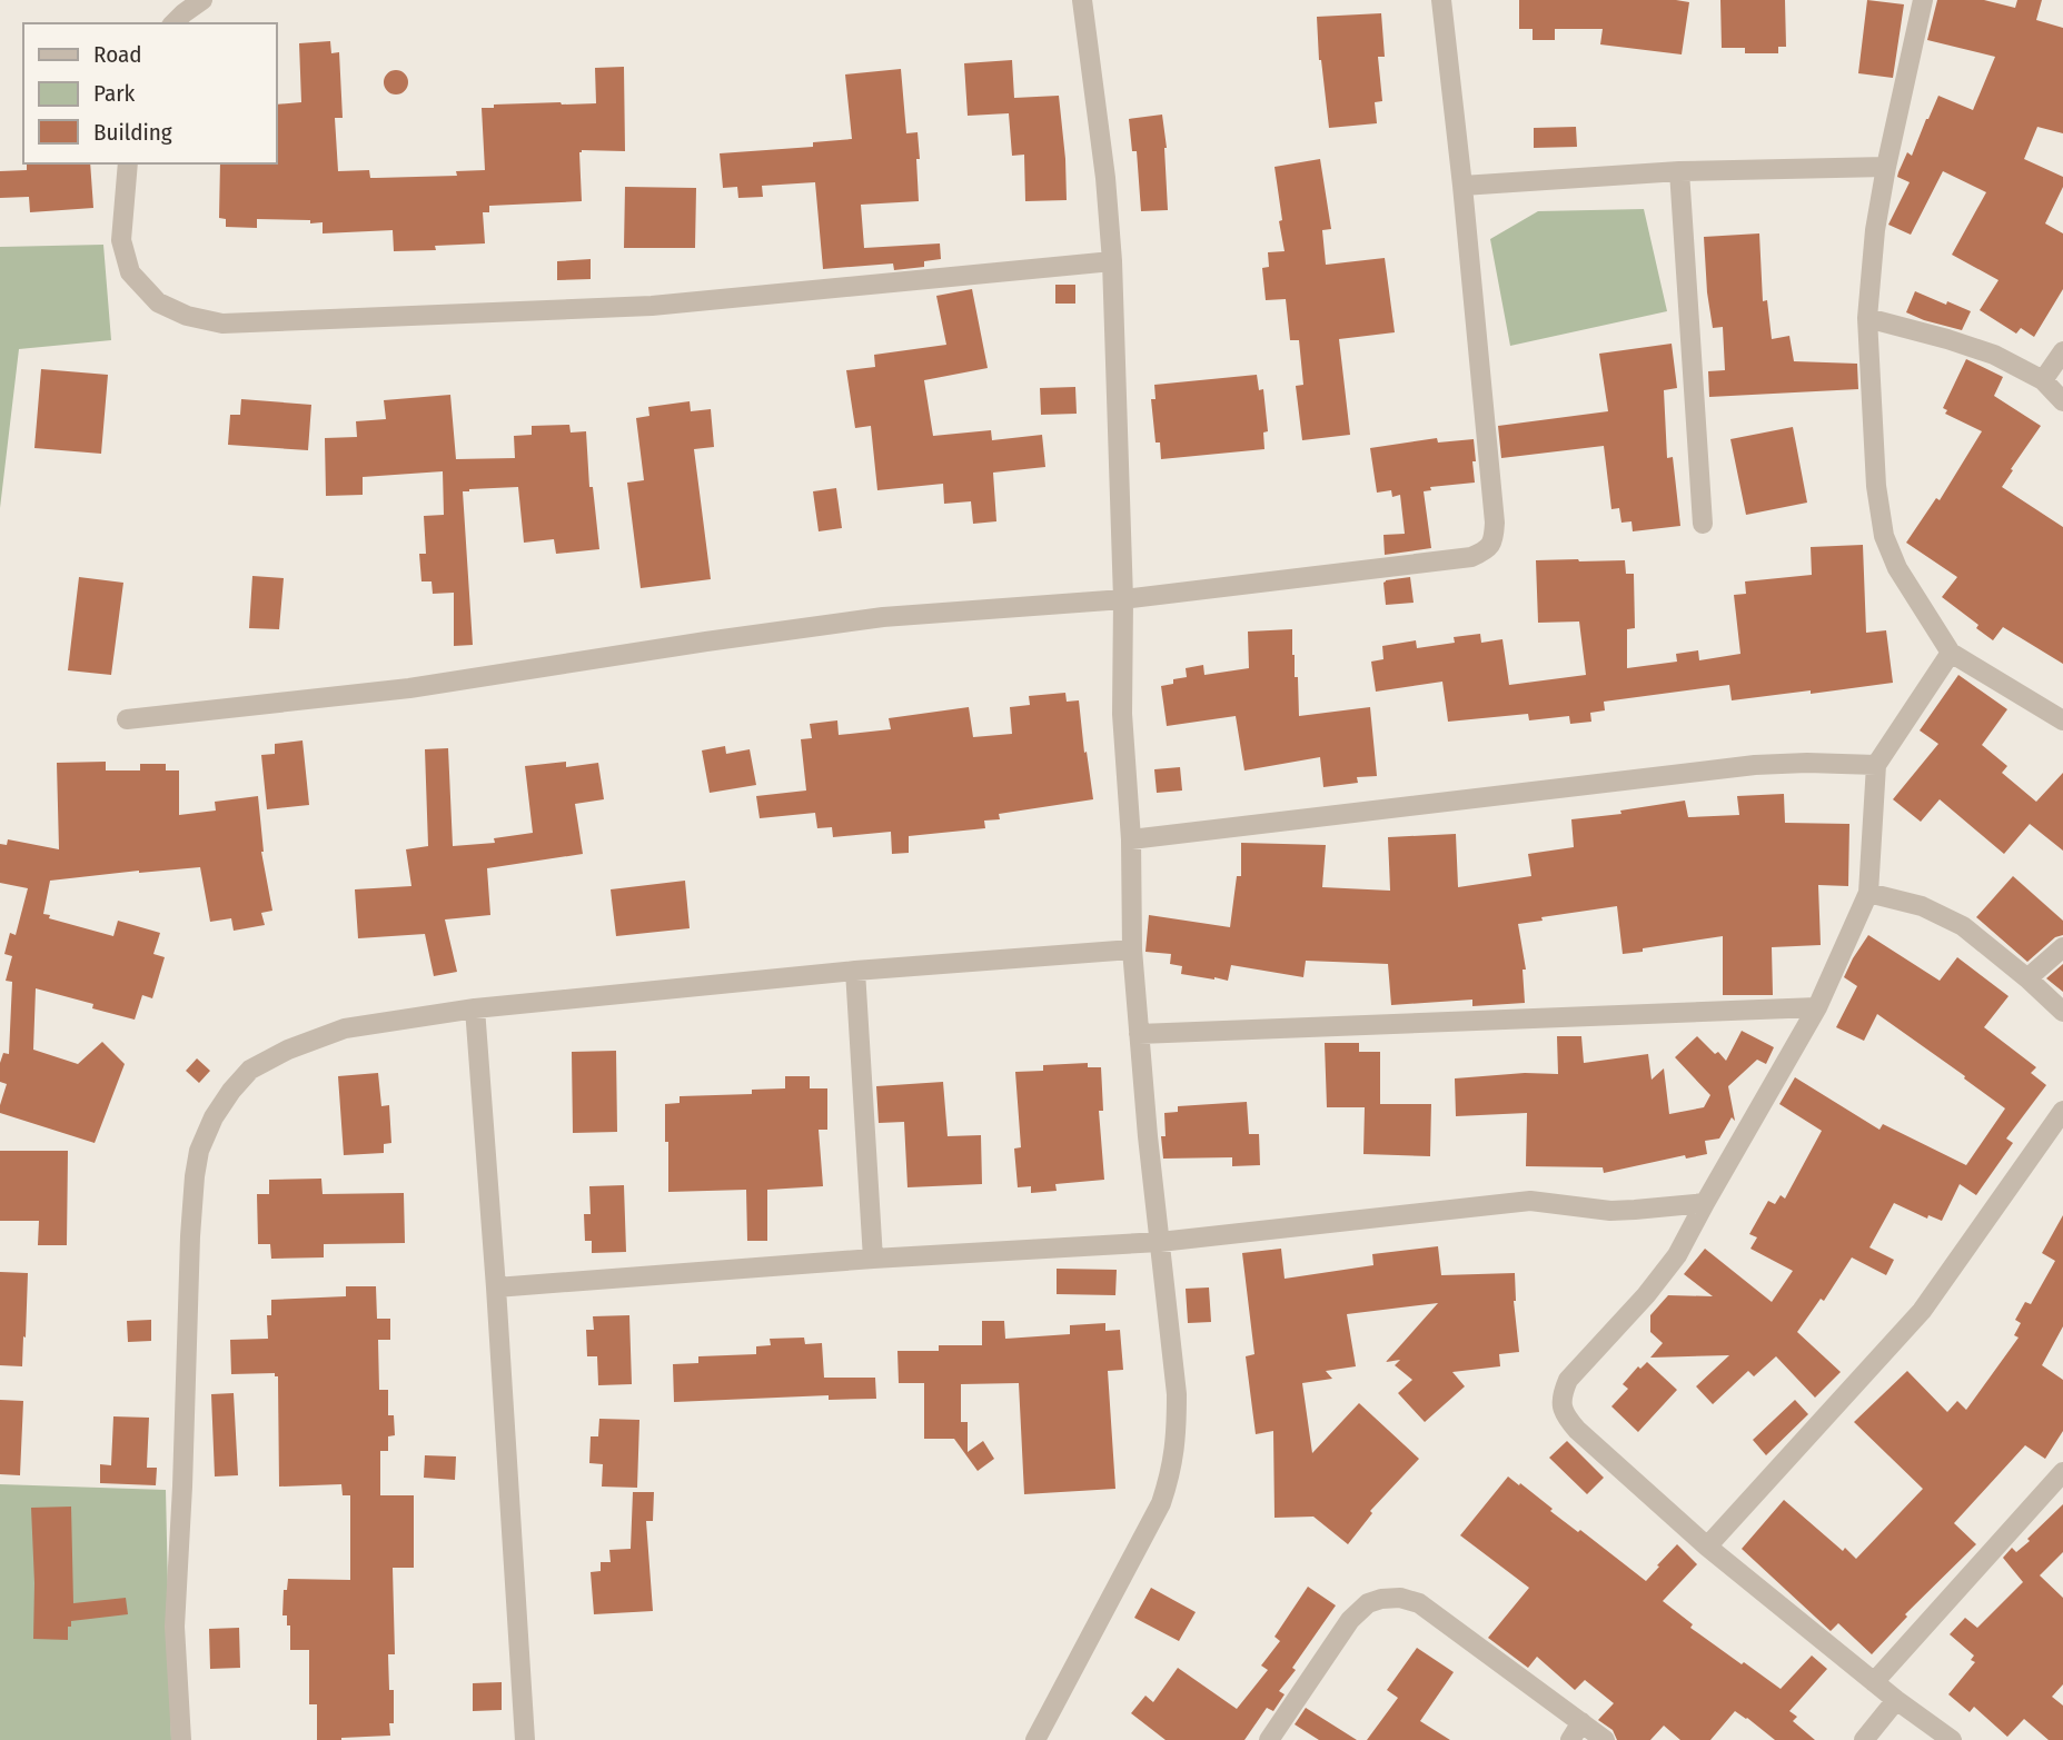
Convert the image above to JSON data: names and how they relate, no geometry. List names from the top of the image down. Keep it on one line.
{"legend":["Road","Park","Building"]}
